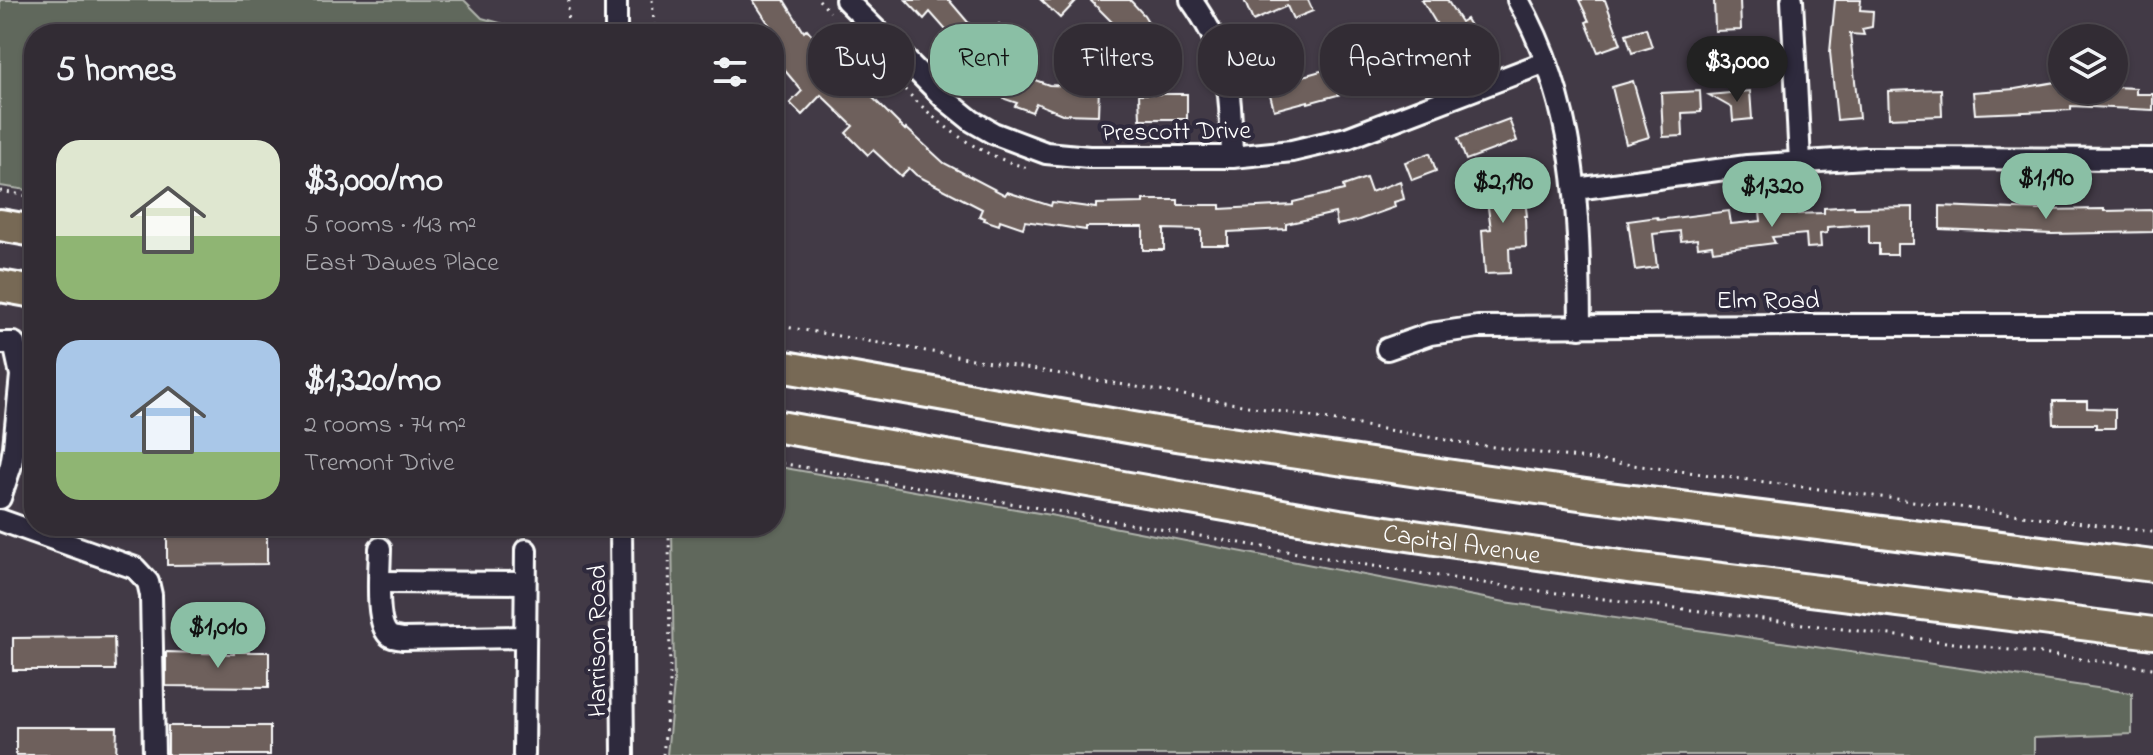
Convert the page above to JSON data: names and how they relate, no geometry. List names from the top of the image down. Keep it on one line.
{"streets":{"highway":["Capital Avenue"],"street":["Prescott Drive","Elm Road","Harrison Road"]},"page":{"chip":["Buy","Rent","Filters","New","Apartment"],"heading":"5 homes","price":["$3,000","$1,190","$2,190","$1,320","$1,010"],"list":[{"name":"$3,000/mo","note":"5 rooms · 143 m² · East Dawes Place"},{"name":"$1,320/mo","note":"2 rooms · 74 m² · Tremont Drive"}]}}
